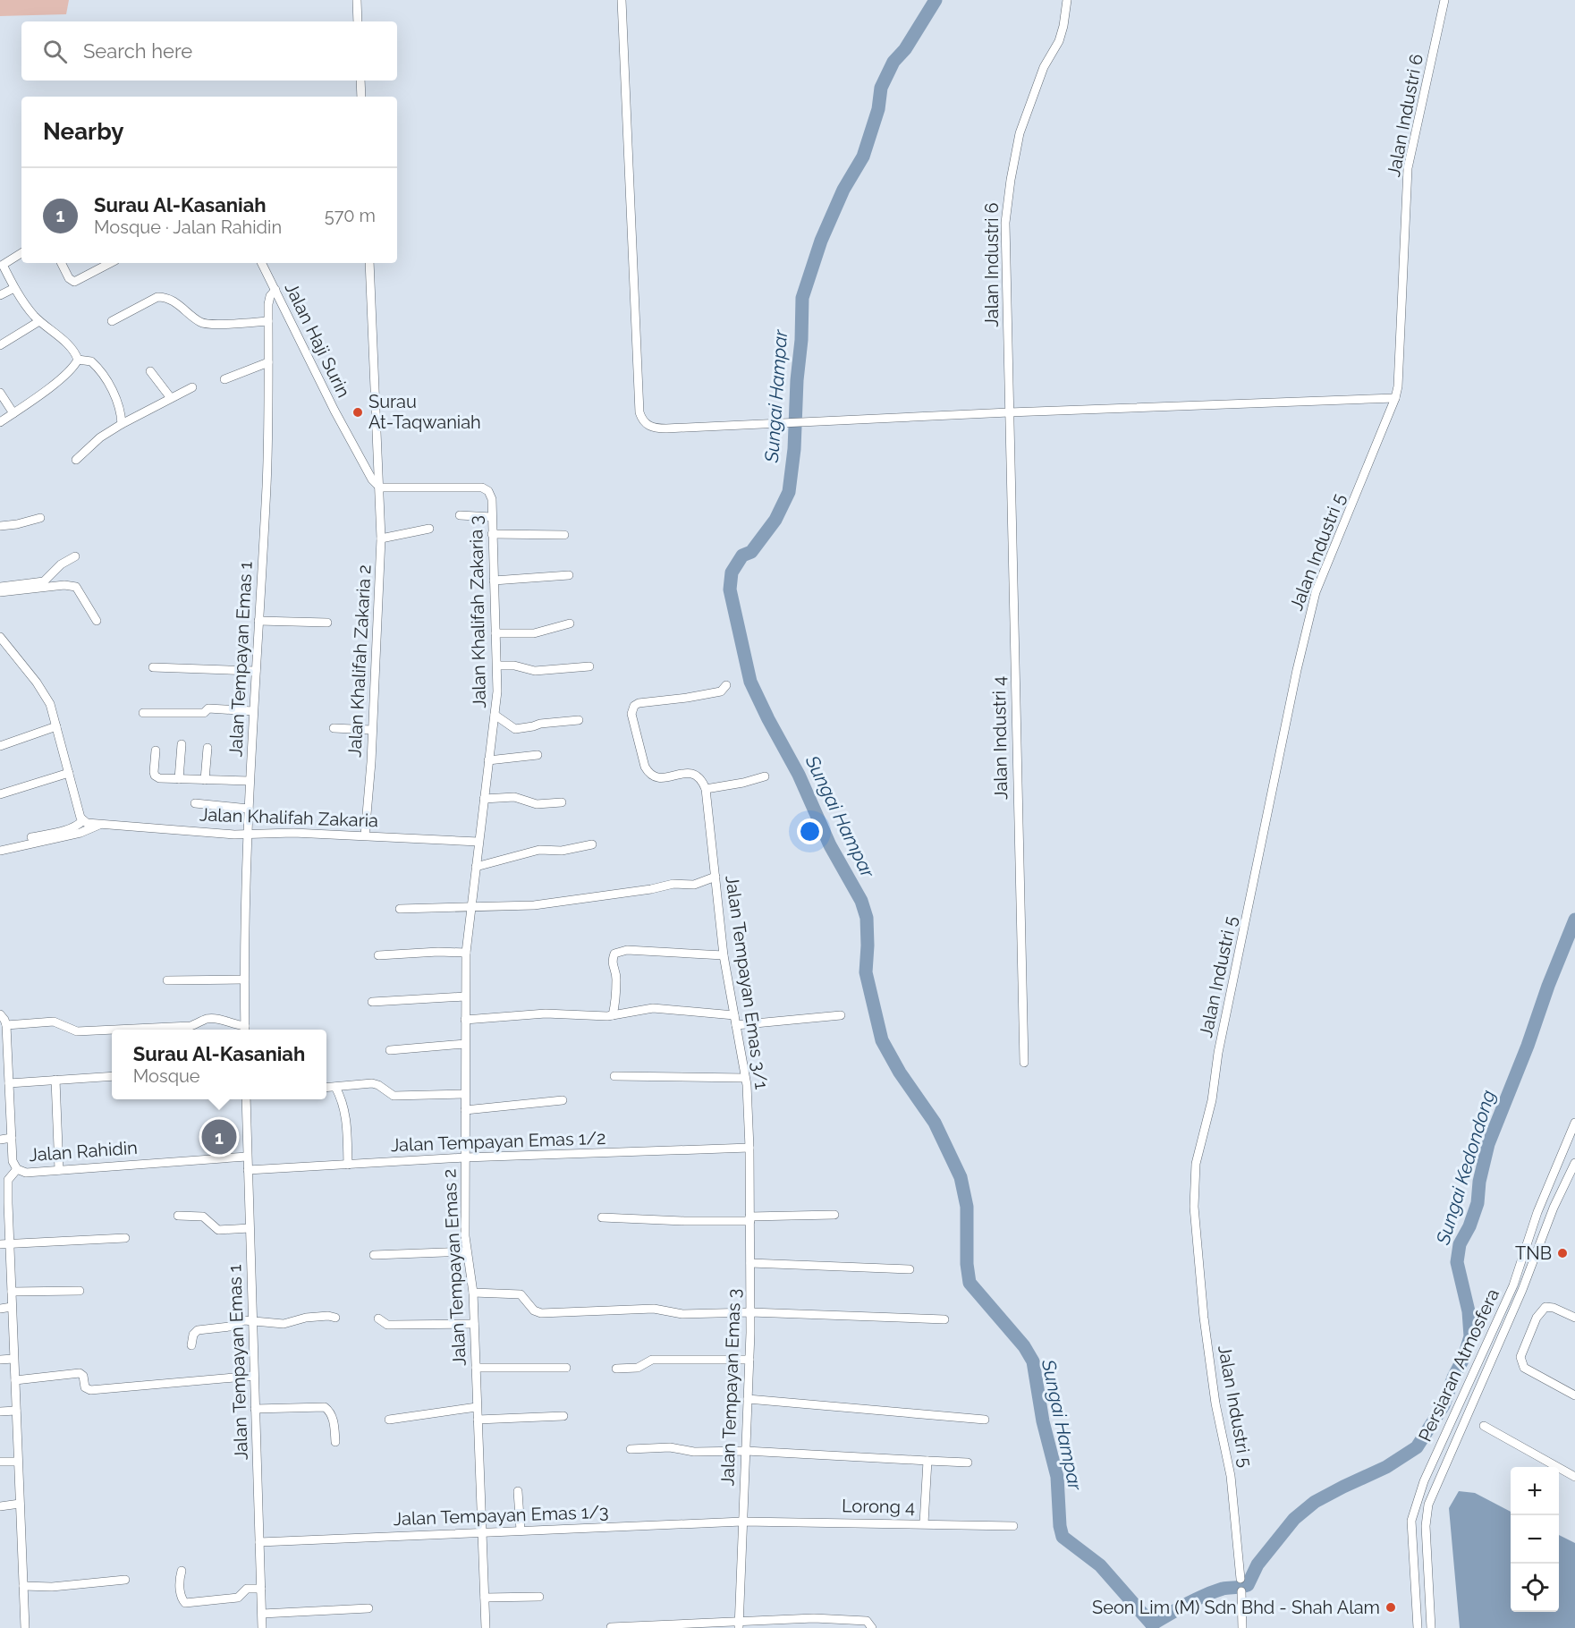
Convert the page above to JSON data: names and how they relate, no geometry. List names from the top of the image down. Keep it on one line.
{"streets":{"street":["Jalan Industri 6","Jalan Haji Surin","Jalan Industri 5","Jalan Khalifah Zakaria 3","Jalan Tempayan Emas 1","Jalan Khalifah Zakaria 2","Jalan Industri 4","Jalan Khalifah Zakaria","Jalan Tempayan Emas 3/1","Jalan Tempayan Emas 1/2","Jalan Rahidin","Jalan Tempayan Emas 2","Persiaran Atmosfera","Jalan Tempayan Emas 3","Lorong 4","Jalan Tempayan Emas 1/3"]},"crossings":[["Jalan Industri 6","Jalan Industri 5"],["Jalan Industri 6","Jalan Industri 4"],["Jalan Haji Surin","Jalan Khalifah Zakaria 3"],["Jalan Haji Surin","Jalan Tempayan Emas 1"],["Jalan Haji Surin","Jalan Khalifah Zakaria 2"],["Jalan Khalifah Zakaria 3","Jalan Khalifah Zakaria 2"],["Jalan Khalifah Zakaria 3","Jalan Khalifah Zakaria"],["Jalan Khalifah Zakaria 3","Jalan Tempayan Emas 2"],["Jalan Tempayan Emas 1","Jalan Khalifah Zakaria"],["Jalan Tempayan Emas 1","Jalan Tempayan Emas 1/2"],["Jalan Tempayan Emas 1","Jalan Rahidin"],["Jalan Tempayan Emas 1","Jalan Tempayan Emas 1/3"],["Jalan Khalifah Zakaria 2","Jalan Khalifah Zakaria"],["Jalan Khalifah Zakaria","Jalan Tempayan Emas 2"],["Jalan Tempayan Emas 3/1","Jalan Tempayan Emas 1/2"],["Jalan Tempayan Emas 3/1","Jalan Tempayan Emas 3"],["Jalan Tempayan Emas 1/2","Jalan Tempayan Emas 2"],["Jalan Tempayan Emas 1/2","Jalan Tempayan Emas 3"],["Jalan Tempayan Emas 2","Jalan Tempayan Emas 1/3"],["Jalan Tempayan Emas 3","Lorong 4"],["Jalan Tempayan Emas 3","Jalan Tempayan Emas 1/3"],["Lorong 4","Jalan Tempayan Emas 1/3"]],"water":["Sungai Hampar","Sungai Kedondong"],"places":["Surau At-Taqwaniah","TNB","Seon Lim (M) Sdn Bhd - Shah Alam"],"page":{"search":"Search here","heading":"Nearby","list":[{"mark":"1","name":"Surau Al-Kasaniah","note":"Mosque · Jalan Rahidin","value":"570 m"}],"popup":["Surau Al-Kasaniah","Mosque"],"pins":"1","map_buttons":["+","−"]}}
